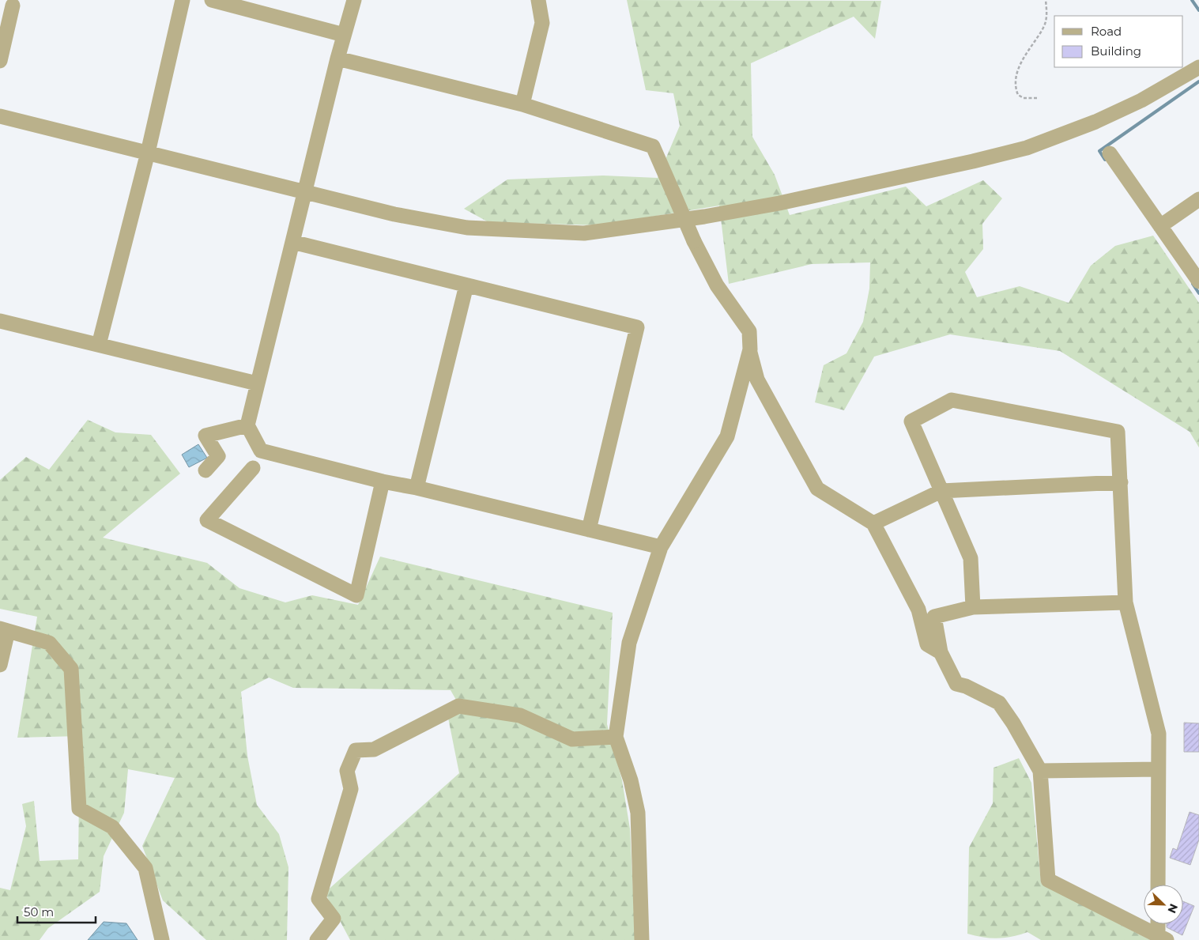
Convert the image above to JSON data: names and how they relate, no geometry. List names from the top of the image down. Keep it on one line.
{"legend":["Road","Building"],"scale_bar":"50 m","north":"bottom right"}
